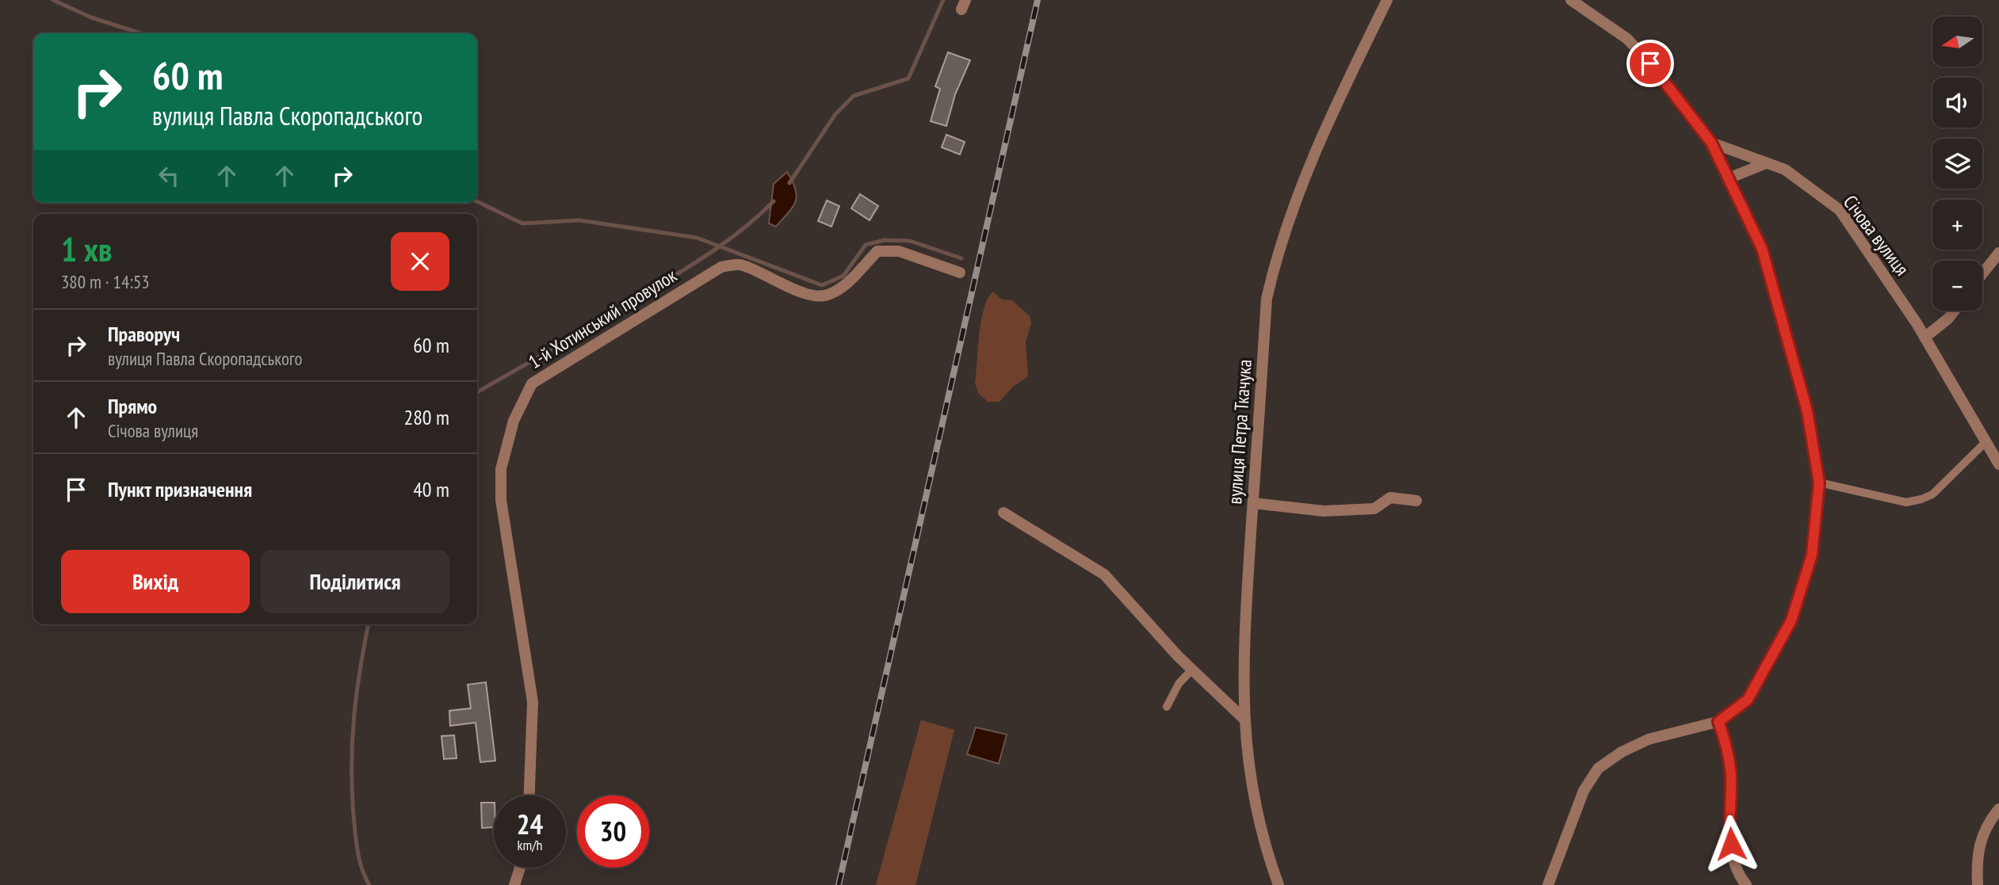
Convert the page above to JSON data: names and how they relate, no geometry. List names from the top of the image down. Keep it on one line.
{"streets":{"street":["Січова вулиця","1-й Хотинський провулок","вулиця Петра Ткачука"]},"north":"left","page":{"map_buttons":["+","−"],"turn":["60 m","вулиця Павла Скоропадського"],"heading":["1 хв","380 m · 14:53"],"list":[{"name":"Праворуч","note":"вулиця Павла Скоропадського","value":"60 m"},{"name":"Прямо","note":"Січова вулиця","value":"280 m"},{"name":"Пункт призначення","value":"40 m"}],"buttons":["Вихід","Поділитися"],"speed":"24 km/h","limit":"30"}}
